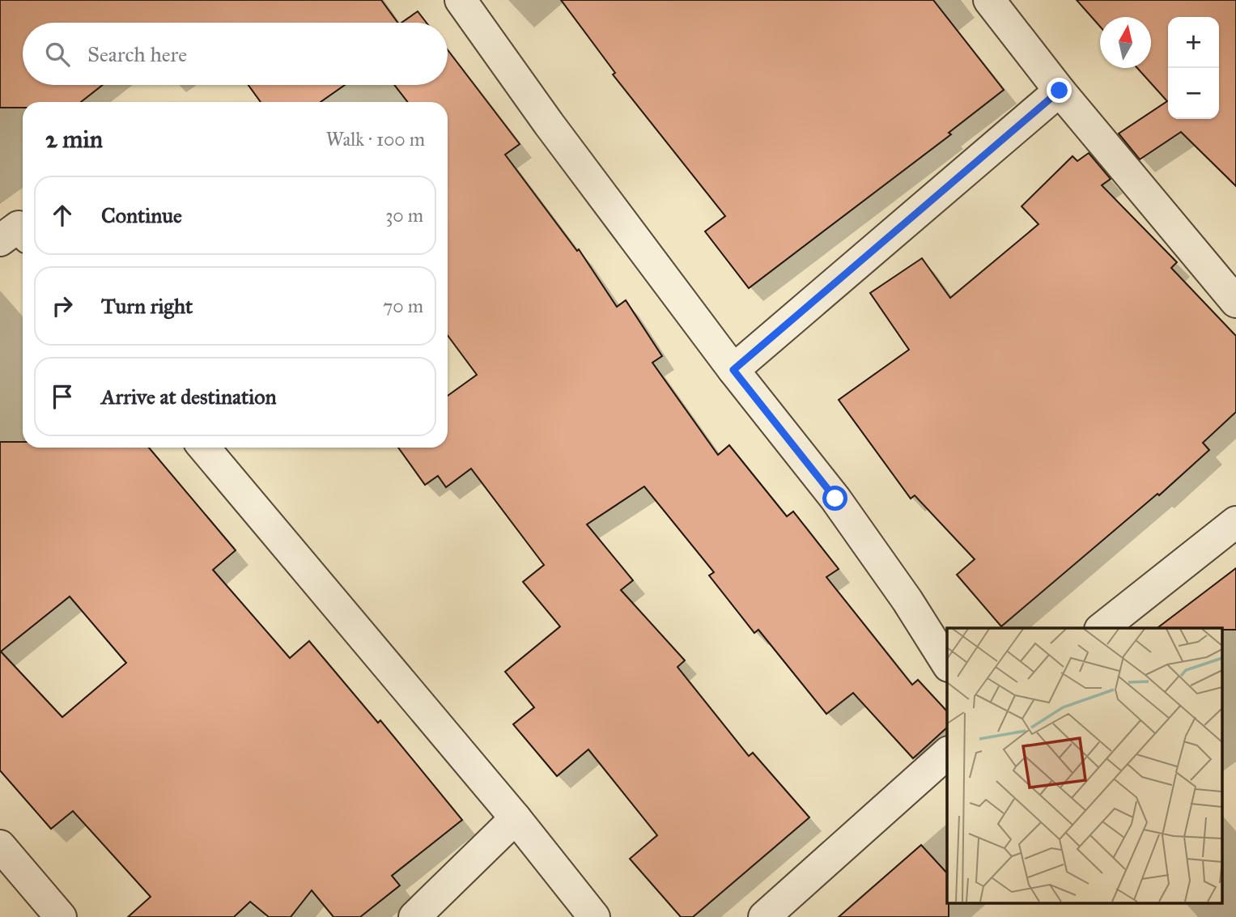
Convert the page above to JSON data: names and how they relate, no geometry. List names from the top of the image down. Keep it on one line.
{"north":"top","page":{"map_buttons":["+","−"],"search":"Search here","heading":["2 min","Walk · 100 m"],"list":[["Continue","30 m"],["Turn right","70 m"],"Arrive at destination"]}}
